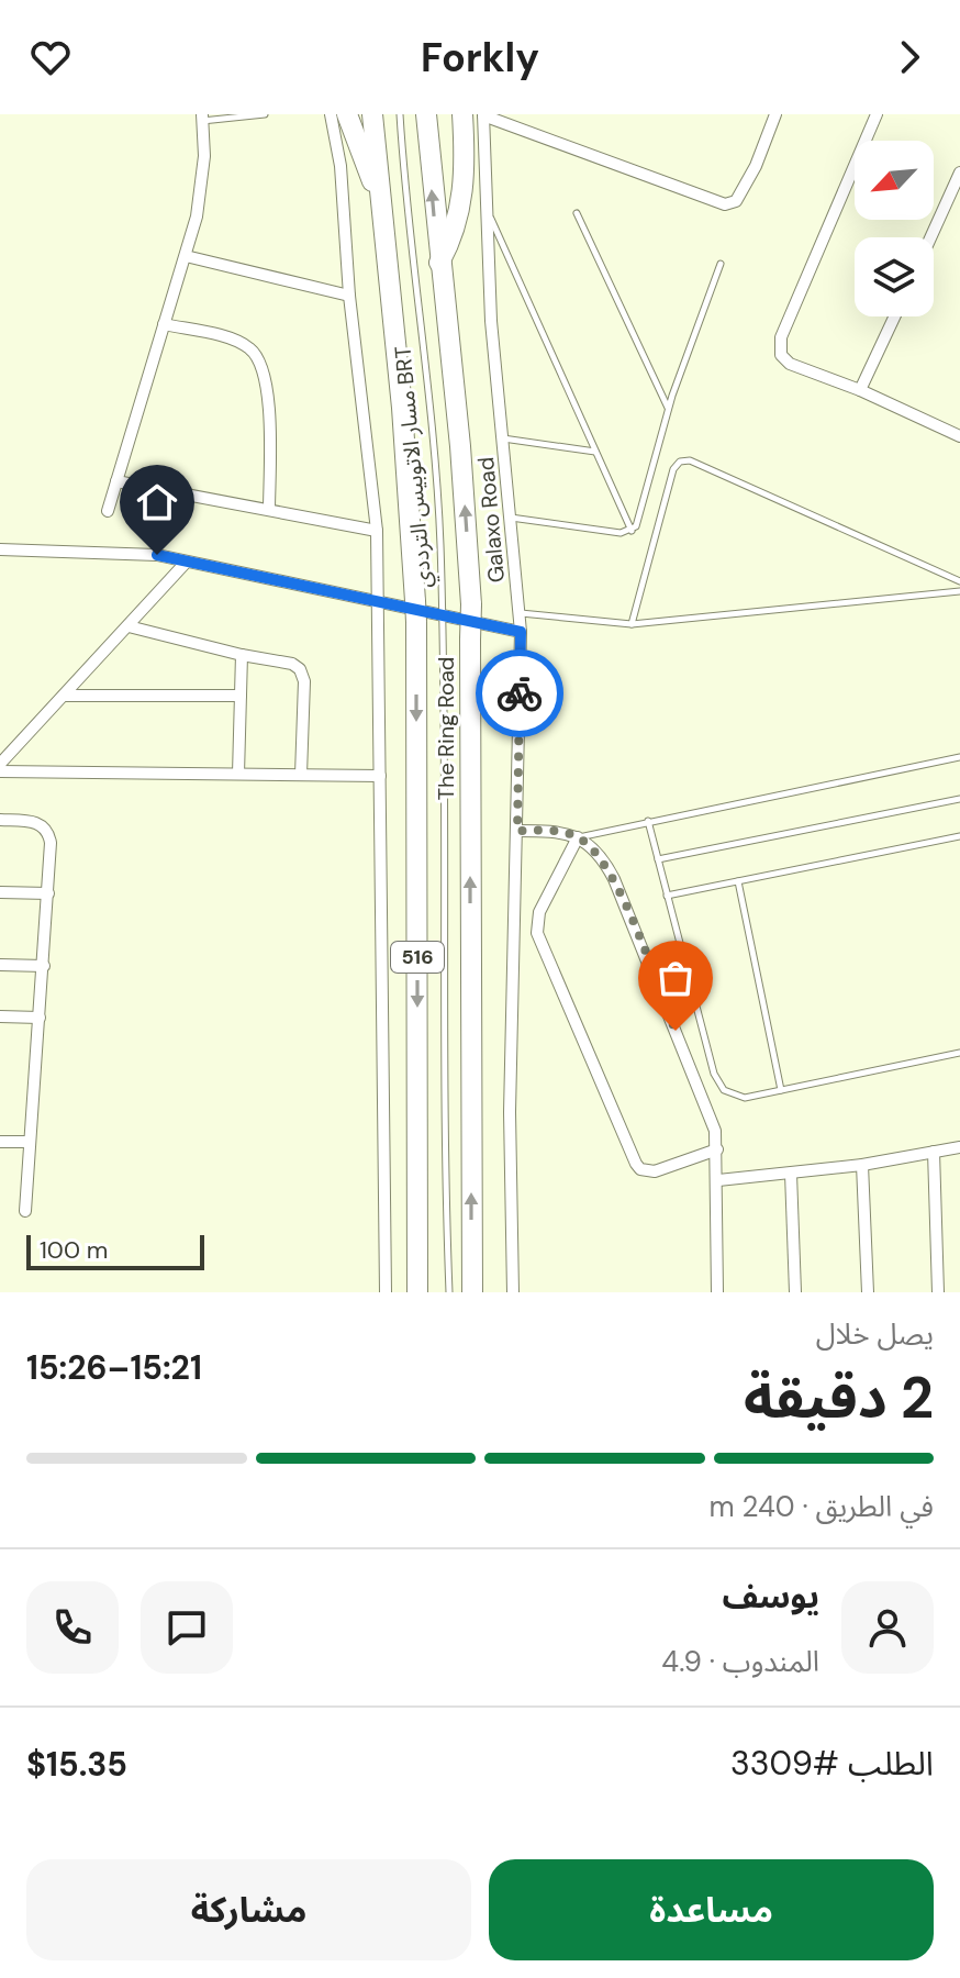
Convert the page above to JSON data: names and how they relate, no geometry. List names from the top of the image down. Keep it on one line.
{"streets":{"highway":["The Ring Road","516"],"street":["Galaxo Road"],"lane":["مسار الاتوبيس الترددي BRT"]},"scale_bar":"100 m","north":"bottom left","page":{"header":"Forkly","scale":"100 m","heading":["2 دقيقة","يصل خلال","15:21–15:26"],"panel":["يوسف","المندوب · 4.9","الطلب #3309","$15.35"],"bar":"في الطريق · 240 m","buttons":["مساعدة","مشاركة"]}}
